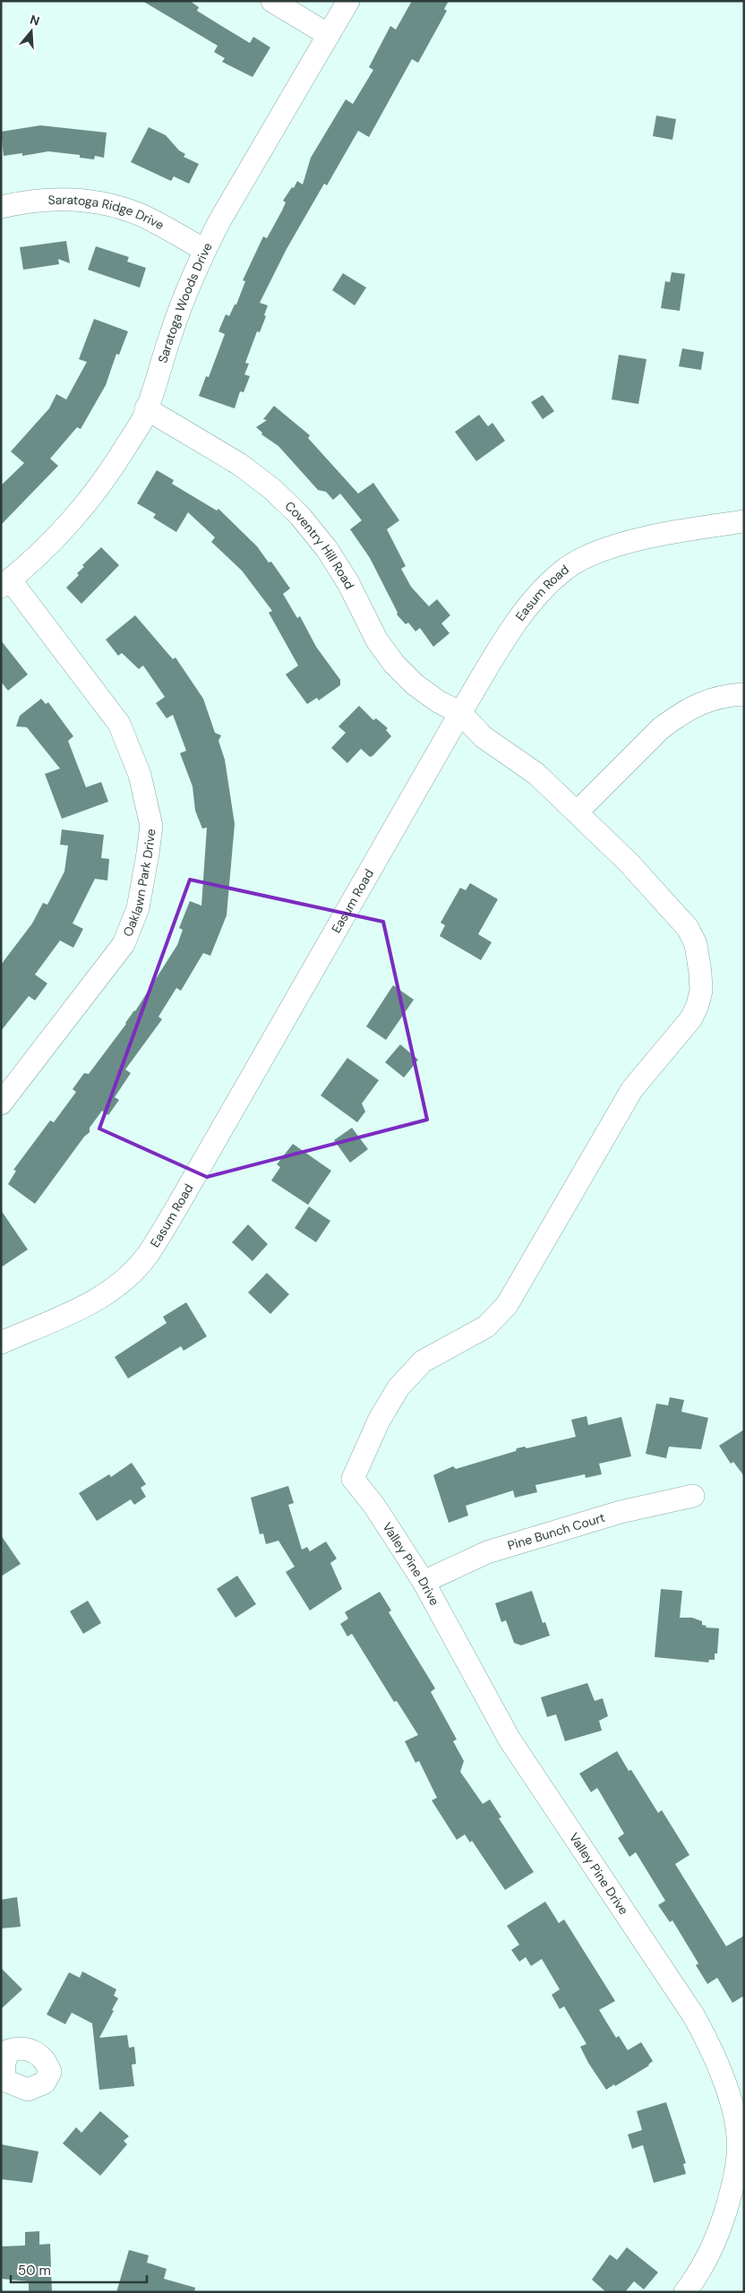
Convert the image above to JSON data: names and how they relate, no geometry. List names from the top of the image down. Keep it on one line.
{"streets":{"street":["Saratoga Ridge Drive","Saratoga Woods Drive","Coventry Hill Road","Easum Road","Oaklawn Park Drive","Pine Bunch Court","Valley Pine Drive"]},"crossings":[["Saratoga Ridge Drive","Saratoga Woods Drive"],["Saratoga Woods Drive","Coventry Hill Road"],["Saratoga Woods Drive","Oaklawn Park Drive"],["Coventry Hill Road","Easum Road"],["Coventry Hill Road","Valley Pine Drive"],["Pine Bunch Court","Valley Pine Drive"]],"scale_bar":"50 m","north":"top"}
